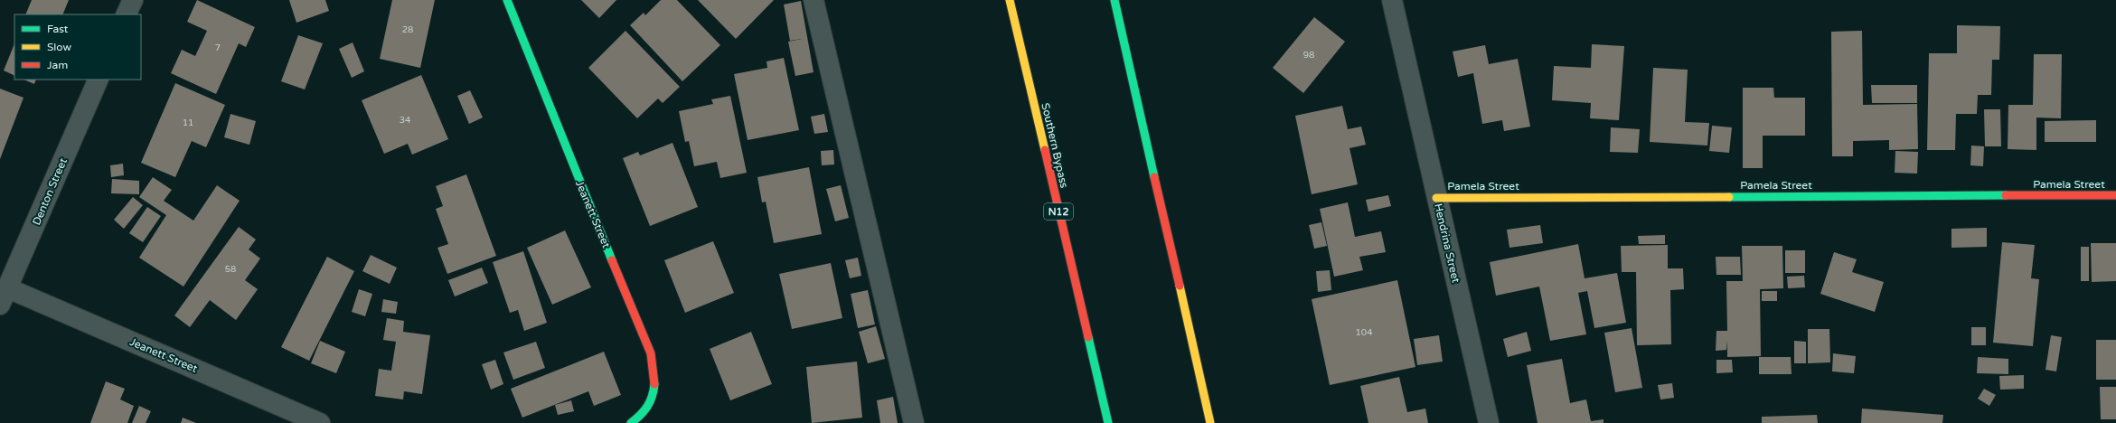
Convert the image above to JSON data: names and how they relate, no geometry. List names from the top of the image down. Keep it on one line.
{"streets":{"main road":["Southern Bypass","Pamela Street","N12","Jeanett Street"],"street":["Denton Street","Hendrina Street"]},"crossings":[["Pamela Street","Hendrina Street"],["Denton Street","Jeanett Street"]],"house_numbers":["28","7","98","34","11","58","104"],"legend":["Fast","Slow","Jam"]}
